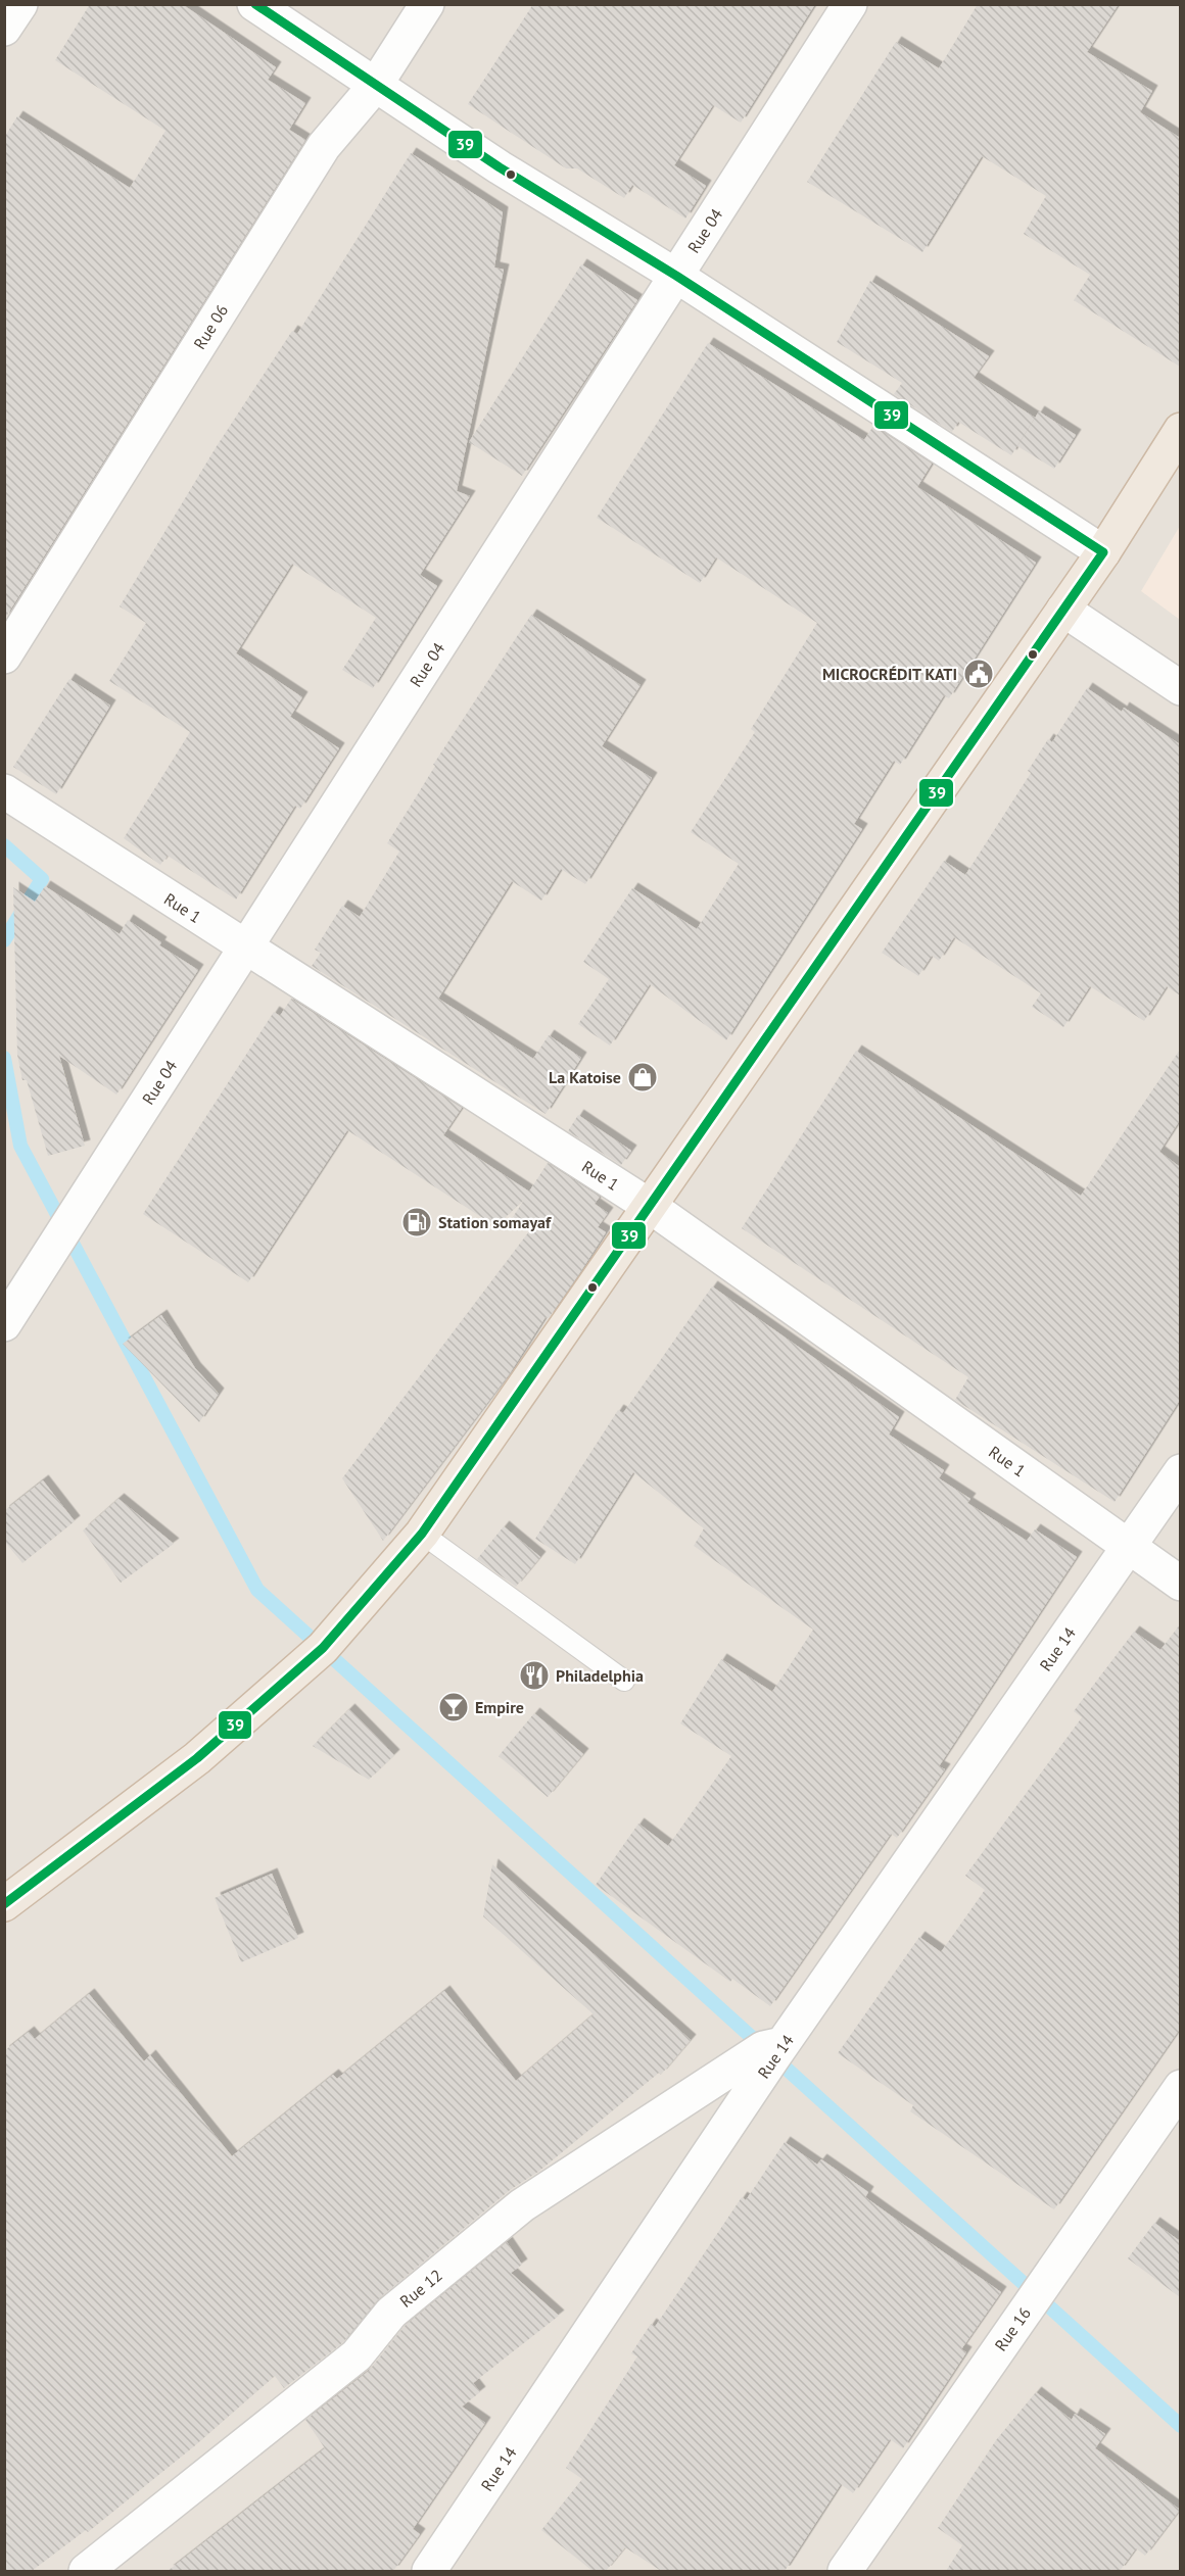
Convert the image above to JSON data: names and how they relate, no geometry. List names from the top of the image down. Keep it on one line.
{"streets":{"street":["Rue 04","Rue 06","Rue 1","Rue 14","Rue 12","Rue 16"]},"crossings":[["Rue 04","Rue 1"],["Rue 1","Rue 14"],["Rue 14","Rue 12"]],"places":{"public building":["MICROCRÉDIT KATI"],"shop":["La Katoise"],"fuel station":["Station somayaf"],"restaurant":["Philadelphia"],"bar":["Empire"]},"lines":["transit line 39"]}
